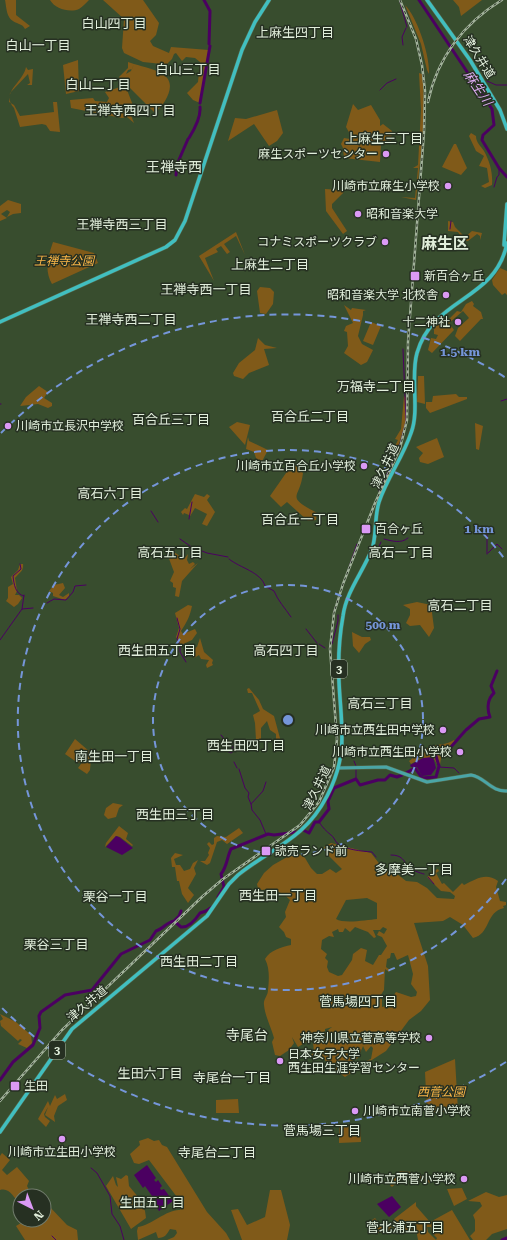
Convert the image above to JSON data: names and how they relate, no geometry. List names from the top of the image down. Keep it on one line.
{"streets":{"main road":["津久井道","3"]},"districts":["白山四丁目","上麻生四丁目","白山一丁目","白山三丁目","白山二丁目","王禅寺西四丁目","上麻生三丁目","王禅寺西","王禅寺西三丁目","麻生区","上麻生二丁目","王禅寺西一丁目","王禅寺西二丁目","万福寺二丁目","百合丘二丁目","百合丘三丁目","高石六丁目","百合丘一丁目","高石五丁目","高石一丁目","高石二丁目","西生田五丁目","高石四丁目","高石三丁目","西生田四丁目","南生田一丁目","西生田三丁目","多摩美一丁目","西生田一丁目","栗谷一丁目","栗谷三丁目","西生田二丁目","菅馬場四丁目","寺尾台","生田六丁目","寺尾台一丁目","菅馬場三丁目","寺尾台二丁目","生田五丁目","菅北浦五丁目"],"water":["麻生川"],"parks":["王禅寺公園","西菅公園"],"places":{"other":["麻生スポーツセンター","川崎市立麻生小学校","昭和音楽大学","コナミスポーツクラブ","昭和音楽大学 北校舎","十二神社","川崎市立長沢中学校","川崎市立百合丘小学校","川崎市立西生田中学校","川崎市立西生田小学校","神奈川県立菅高等学校","日本女子大学 西生田生涯学習センター","川崎市立南菅小学校","川崎市立生田小学校","川崎市立西菅小学校"],"transit":["新百合ヶ丘","百合ヶ丘","読売ランド前","生田"]},"north":"bottom right","rings":["1.5 km","1 km","500 m"]}
